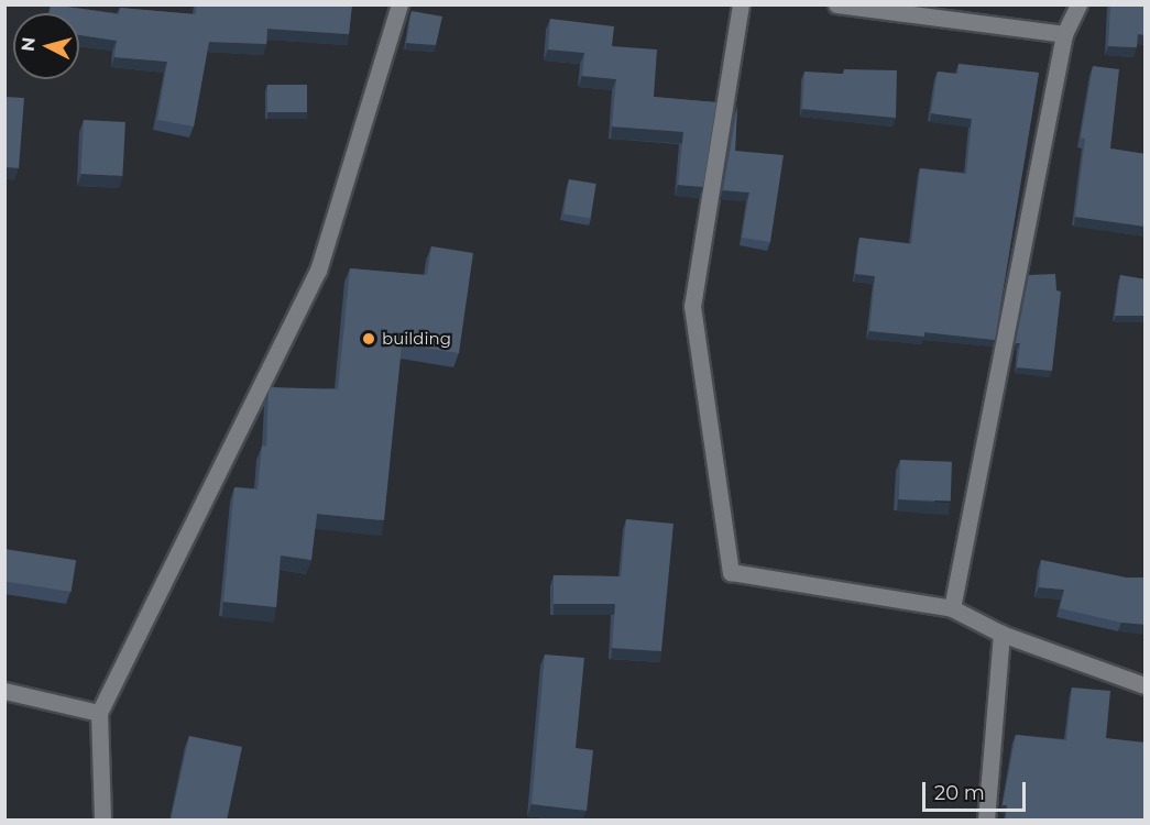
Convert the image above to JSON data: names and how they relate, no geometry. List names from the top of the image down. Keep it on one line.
{"places":["building"],"scale_bar":"20 m","north":"left"}
